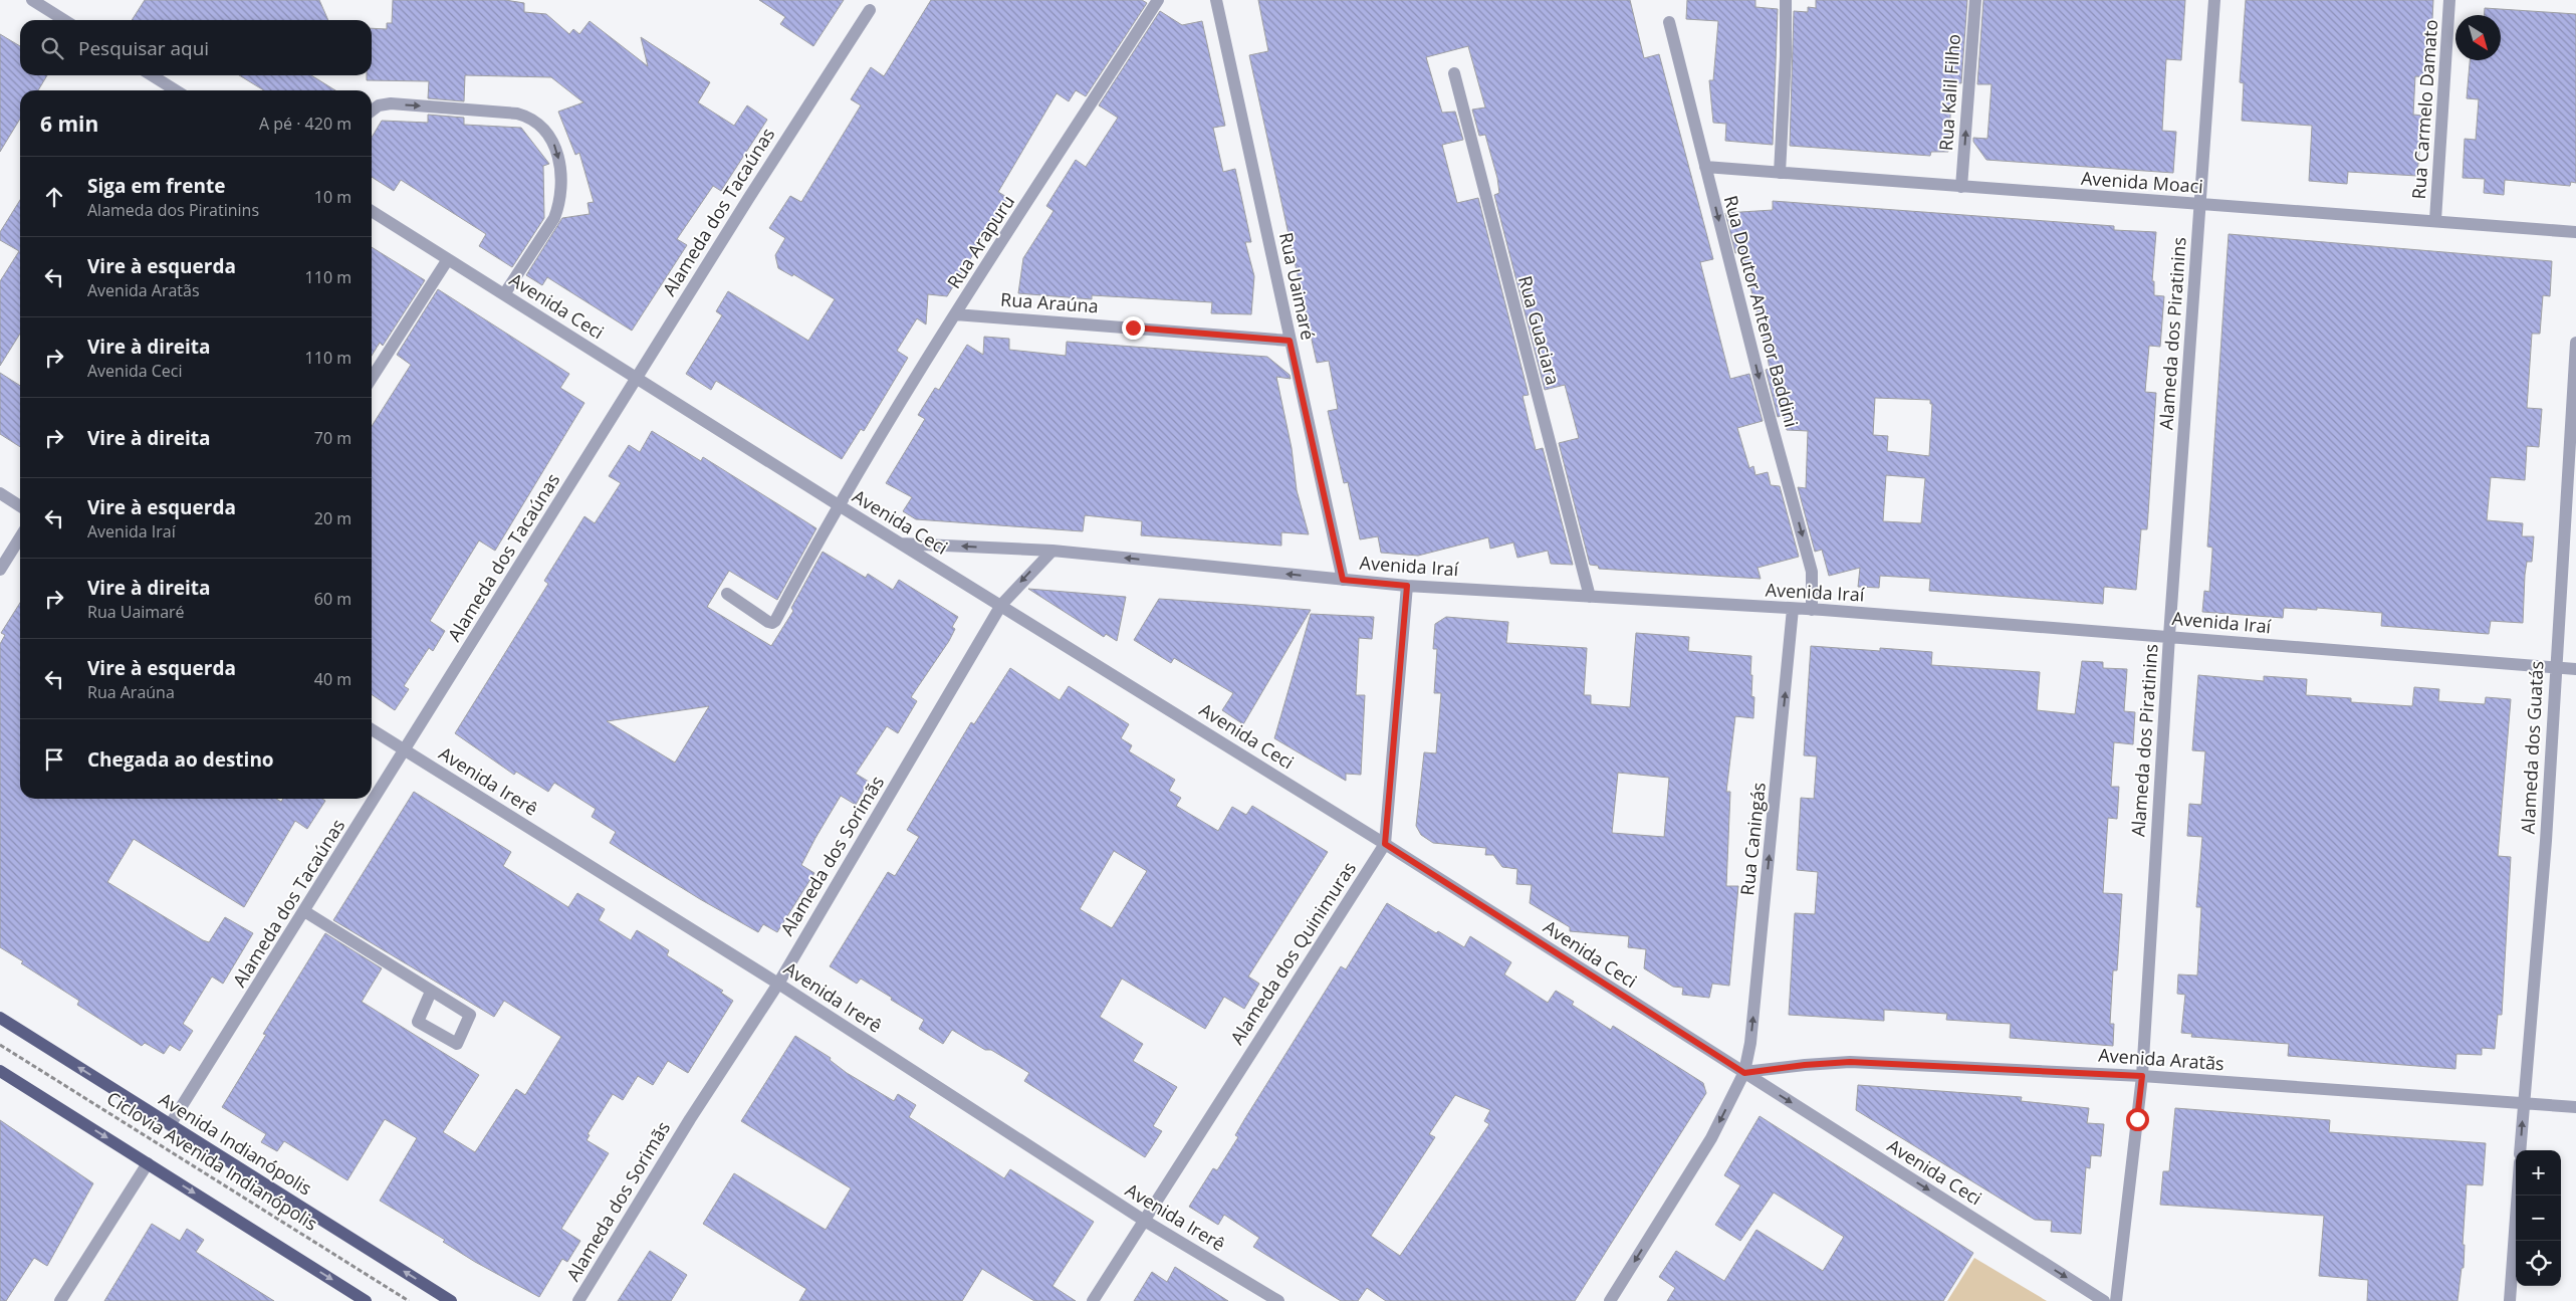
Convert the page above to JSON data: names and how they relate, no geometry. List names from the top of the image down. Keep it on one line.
{"streets":{"main road":["Avenida Indianópolis"],"street":["Rua Kalil Filho","Rua Carmelo Damato","Avenida Moaci","Alameda dos Tacaúnas","Rua Arapuru","Rua Uaimaré","Rua Araúna","Avenida Ceci","Rua Doutor Antenor Baddini","Rua Guaciara","Alameda dos Piratinins","Avenida Iraí","Alameda dos Guatás","Avenida Irerê","Rua Caningás","Alameda dos Sorimãs","Alameda dos Quinimuras","Avenida Aratãs"],"path":["Ciclovia Avenida Indianópolis"]},"crossings":[["Rua Kalil Filho","Avenida Moaci"],["Rua Carmelo Damato","Avenida Moaci"],["Avenida Moaci","Rua Doutor Antenor Baddini"],["Avenida Moaci","Alameda dos Piratinins"],["Alameda dos Tacaúnas","Avenida Ceci"],["Alameda dos Tacaúnas","Avenida Irerê"],["Alameda dos Tacaúnas","Avenida Indianópolis"],["Rua Arapuru","Rua Araúna"],["Rua Arapuru","Avenida Ceci"],["Rua Uaimaré","Rua Araúna"],["Rua Uaimaré","Avenida Iraí"],["Avenida Ceci","Avenida Iraí"],["Avenida Ceci","Rua Caningás"],["Avenida Ceci","Alameda dos Sorimãs"],["Avenida Ceci","Alameda dos Quinimuras"],["Avenida Ceci","Avenida Aratãs"],["Rua Doutor Antenor Baddini","Avenida Iraí"],["Rua Guaciara","Avenida Iraí"],["Alameda dos Piratinins","Avenida Iraí"],["Alameda dos Piratinins","Avenida Aratãs"],["Avenida Iraí","Alameda dos Guatás"],["Avenida Iraí","Rua Caningás"],["Avenida Iraí","Alameda dos Quinimuras"],["Alameda dos Guatás","Avenida Aratãs"],["Avenida Irerê","Alameda dos Sorimãs"],["Avenida Irerê","Alameda dos Quinimuras"],["Rua Caningás","Avenida Aratãs"]],"one_way":["Rua Kalil Filho","Rua Doutor Antenor Baddini"],"north":"bottom right","page":{"search":"Pesquisar aqui","heading":["6 min","A pé · 420 m"],"list":[["Siga em frente","Alameda dos Piratinins","10 m"],["Vire à esquerda","Avenida Aratãs","110 m"],["Vire à direita","Avenida Ceci","110 m"],["Vire à direita","70 m"],["Vire à esquerda","Avenida Iraí","20 m"],["Vire à direita","Rua Uaimaré","60 m"],["Vire à esquerda","Rua Araúna","40 m"],"Chegada ao destino"],"map_buttons":["+","−"]}}
